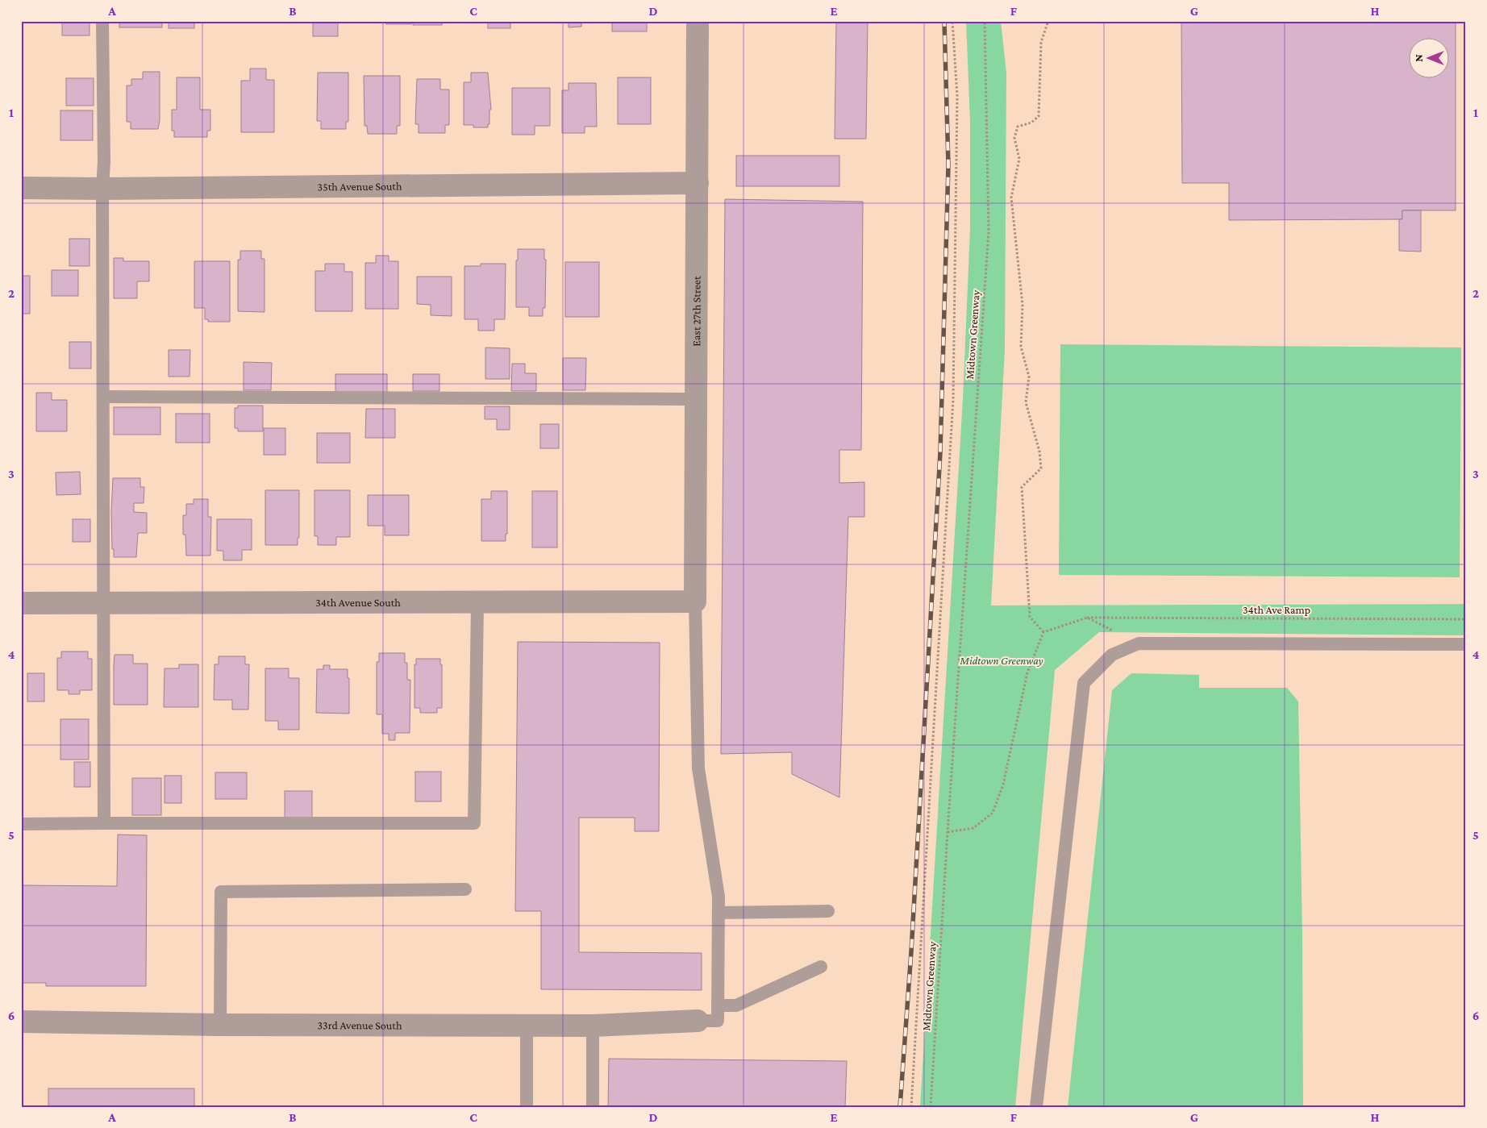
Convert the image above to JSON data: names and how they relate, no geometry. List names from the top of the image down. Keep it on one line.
{"streets":{"street":["35th Avenue South","East 27th Street","34th Avenue South","33rd Avenue South"],"path":["Midtown Greenway","34th Ave Ramp"]},"crossings":[["35th Avenue South","East 27th Street"],["East 27th Street","34th Avenue South"]],"parks":["Midtown Greenway"],"north":"left","grid":{"columns":["A","B","C","D","E","F","G","H"],"rows":["1","2","3","4","5","6"]}}
